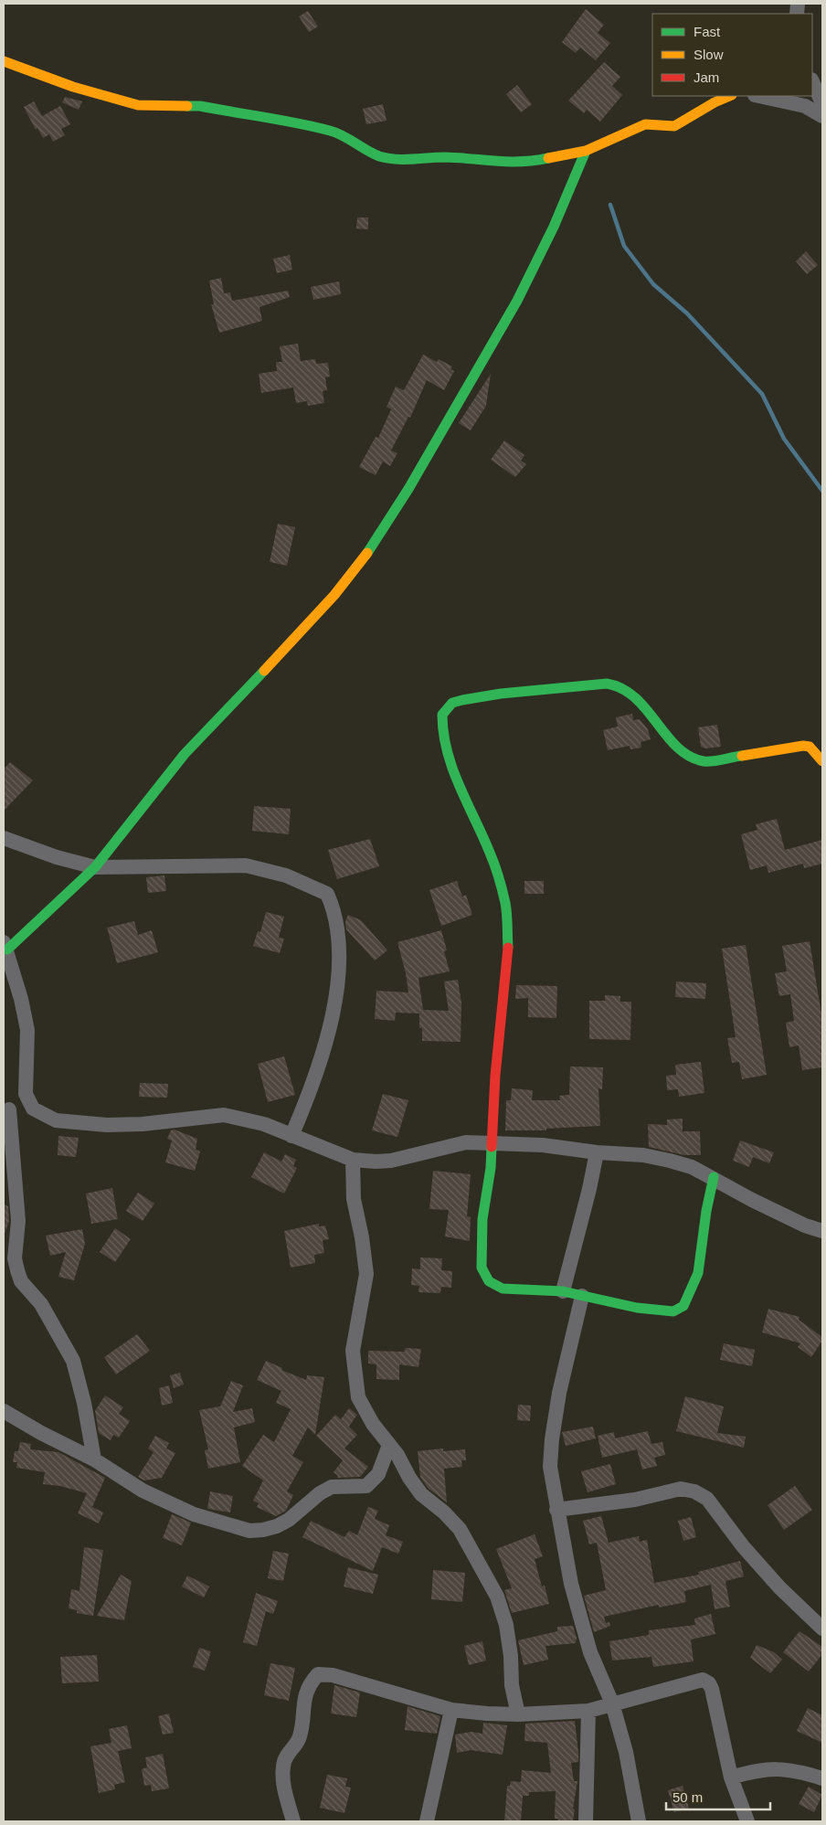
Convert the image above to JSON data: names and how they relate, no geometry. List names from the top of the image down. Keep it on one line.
{"legend":["Fast","Slow","Jam"],"scale_bar":"50 m"}
